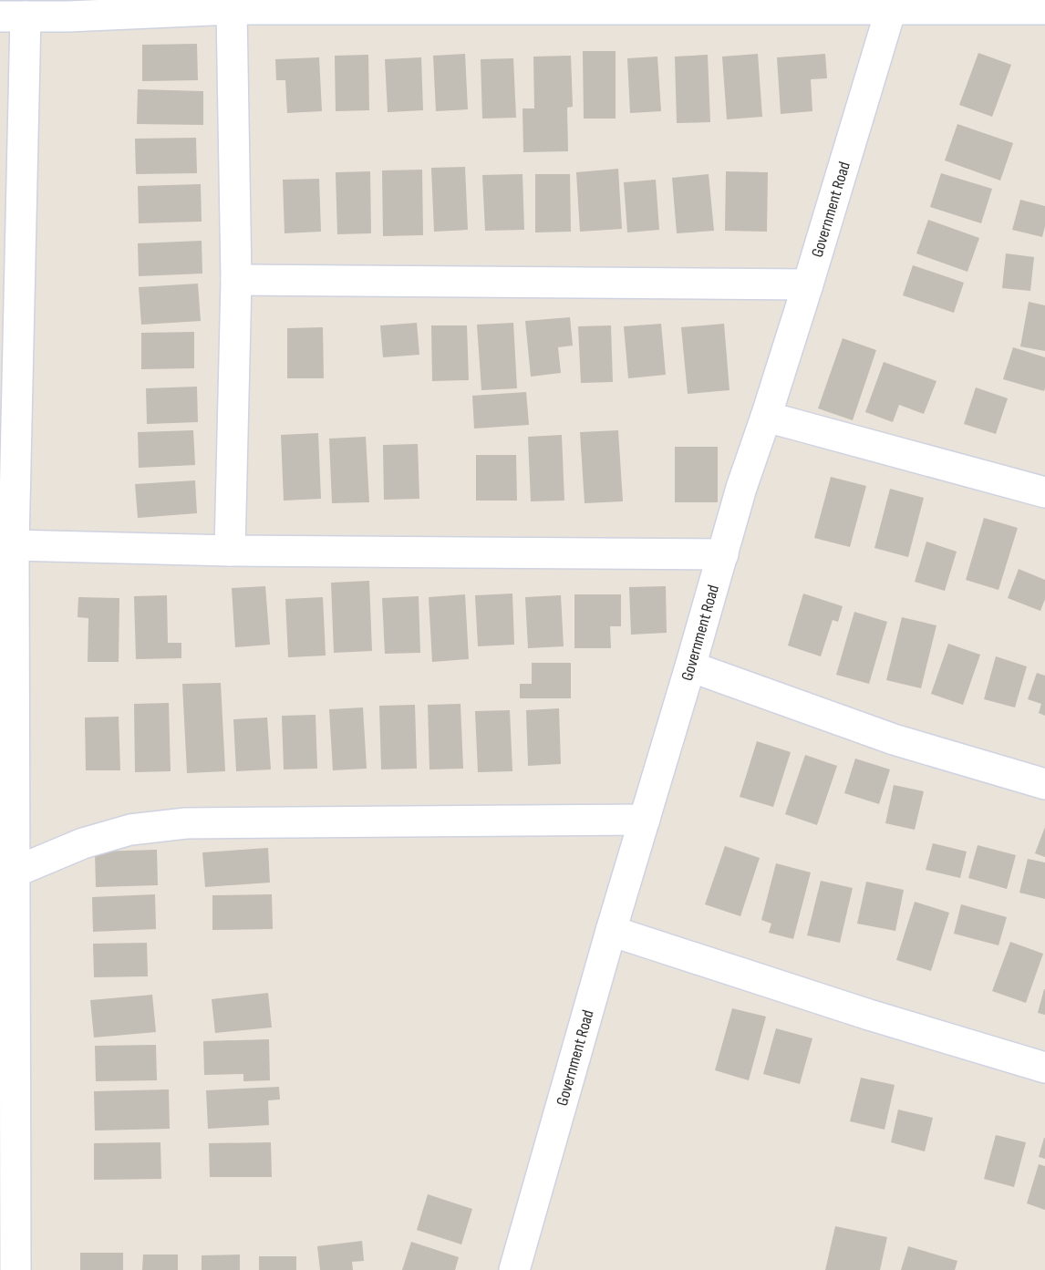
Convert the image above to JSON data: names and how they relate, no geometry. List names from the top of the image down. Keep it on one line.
{"streets":{"street":["Government Road"]}}
